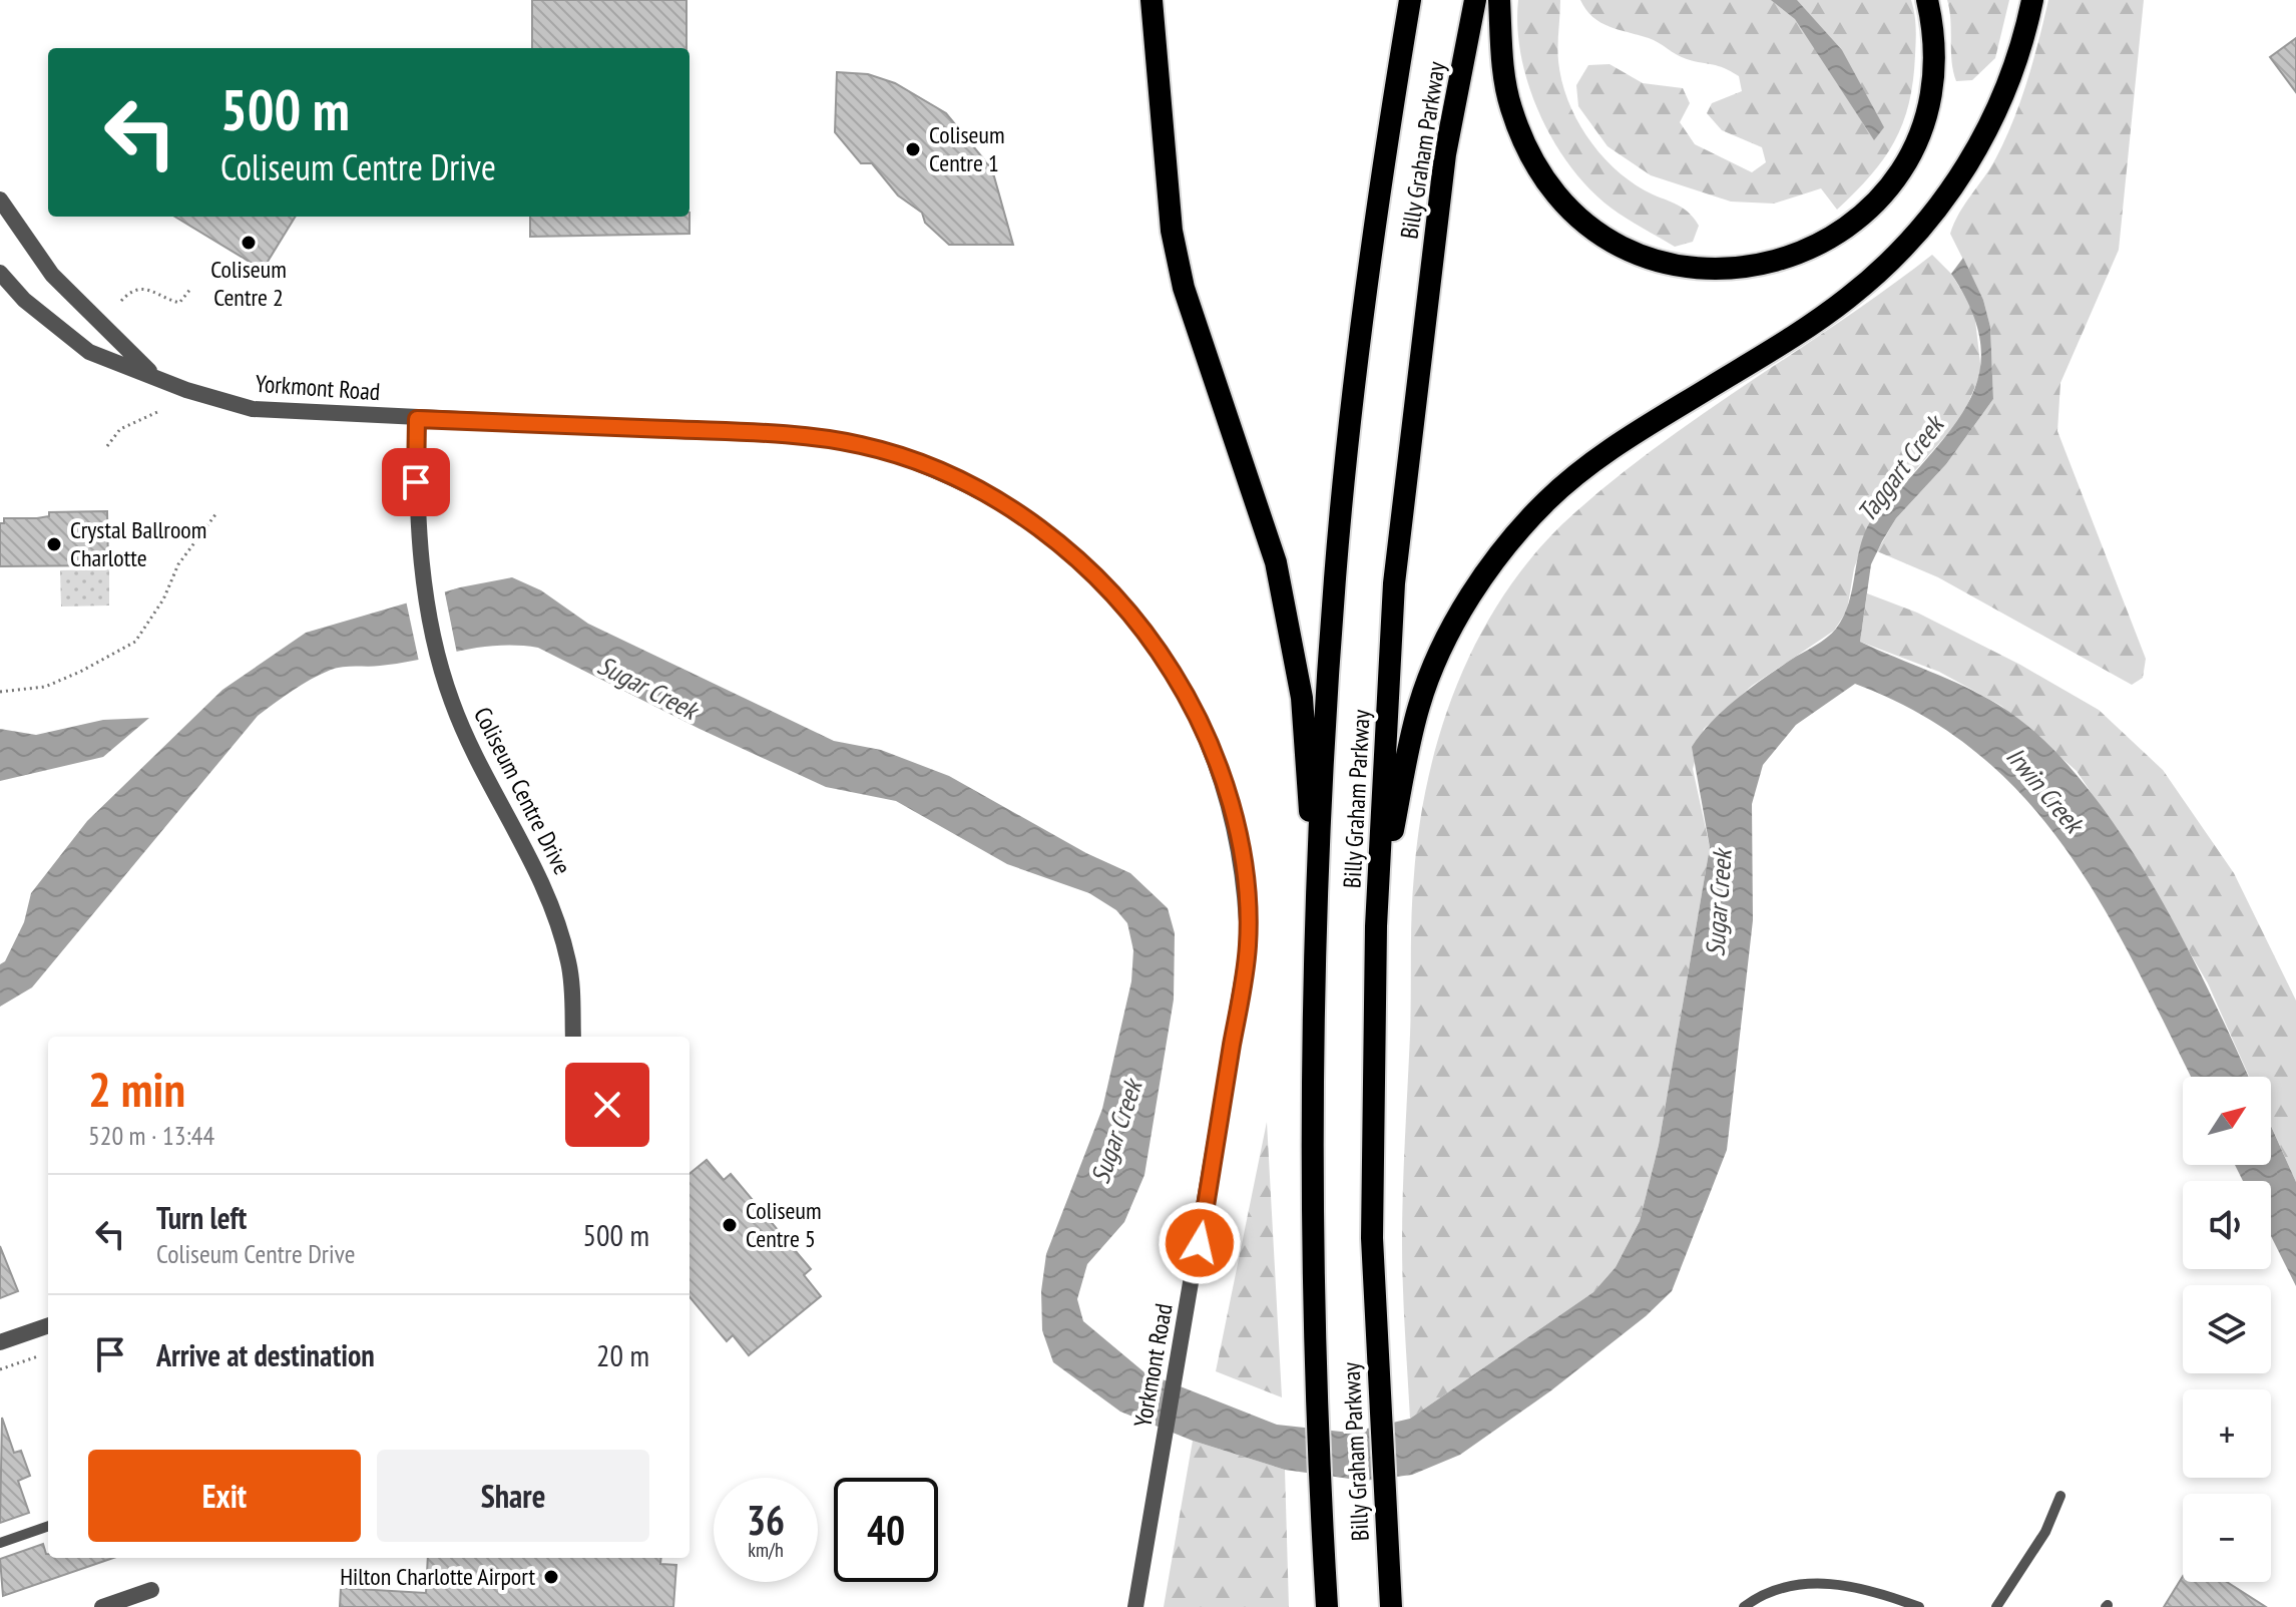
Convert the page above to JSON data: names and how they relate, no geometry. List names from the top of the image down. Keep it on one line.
{"streets":{"highway":["Billy Graham Parkway"],"street":["Yorkmont Road","Coliseum Centre Drive"]},"crossings":[["Yorkmont Road","Coliseum Centre Drive"]],"water":["Taggart Creek","Sugar Creek","Irwin Creek"],"places":["Coliseum Centre 1","Coliseum Centre 2","Crystal Ballroom Charlotte","Coliseum Centre 5","Hilton Charlotte Airport"],"north":"top right","page":{"turn":["500 m","Coliseum Centre Drive"],"heading":["2 min","520 m · 13:44"],"map_buttons":["+","−"],"list":[{"name":"Turn left","note":"Coliseum Centre Drive","value":"500 m"},{"name":"Arrive at destination","value":"20 m"}],"buttons":["Exit","Share"],"speed":"36 km/h","limit":"40"}}
